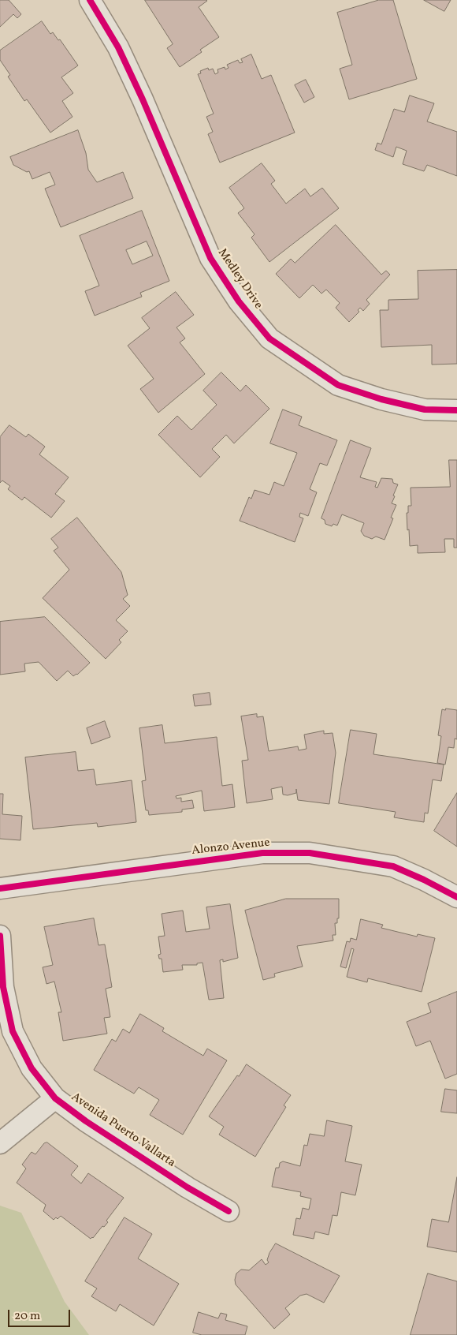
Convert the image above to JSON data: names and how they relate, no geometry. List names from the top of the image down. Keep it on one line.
{"streets":{"street":["Medley Drive","Alonzo Avenue","Avenida Puerto Vallarta"]},"scale_bar":"20 m"}
